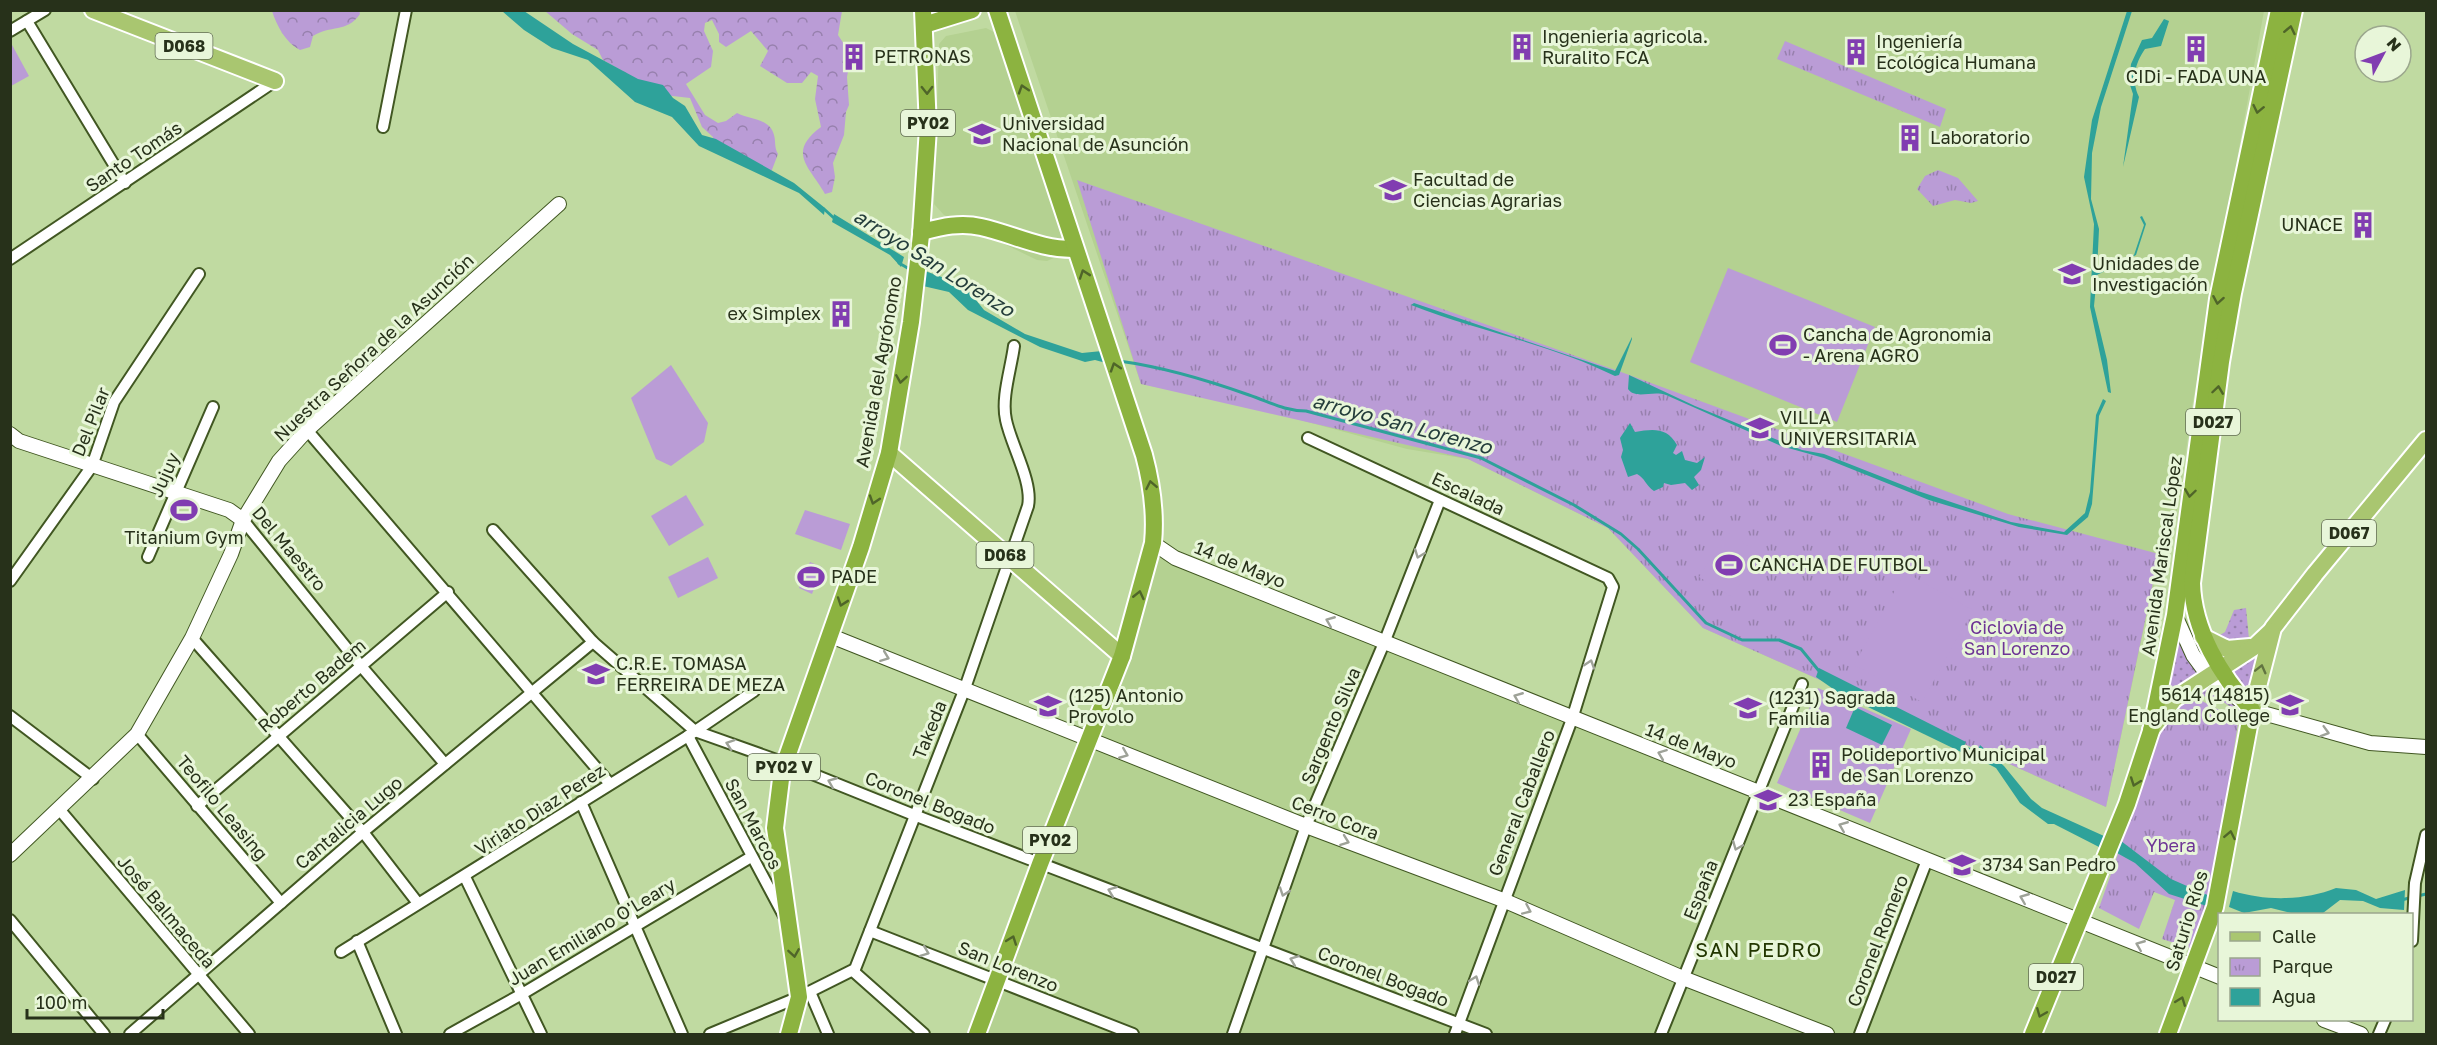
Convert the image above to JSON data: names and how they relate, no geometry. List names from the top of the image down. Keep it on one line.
{"streets":{"highway":["PY02","Avenida del Agrónomo","D027","Avenida Mariscal López","PY02 V","Saturio Ríos"],"main road":["D068","D067"],"street":["Santo Tomás","Nuestra Señora de la Asunción","Del Pilar","Jujuy","Escalada","Del Maestro","14 de Mayo","Roberto Badem","Sargento Silva","Takeda","Coronel Bogado","General Caballero","Teofilo Leasing","Viriato Diaz Perez","Cerro Cora","Cantalicia Lugo","San Marcos","España","José Balmaceda","Juan Emiliano O'Leary","Coronel Romero","San Lorenzo"]},"crossings":[["D068","PY02"],["D068","Santo Tomás"],["D068","Avenida del Agrónomo"],["D068","Takeda"],["PY02","Avenida del Agrónomo"],["PY02","14 de Mayo"],["PY02","Coronel Bogado"],["PY02","Cerro Cora"],["PY02","San Lorenzo"],["Nuestra Señora de la Asunción","Del Maestro"],["Nuestra Señora de la Asunción","Teofilo Leasing"],["Nuestra Señora de la Asunción","José Balmaceda"],["Avenida del Agrónomo","Coronel Bogado"],["Avenida del Agrónomo","Cerro Cora"],["Avenida del Agrónomo","San Marcos"],["Del Pilar","Del Maestro"],["D027","D067"],["D027","Avenida Mariscal López"],["D027","14 de Mayo"],["D027","Saturio Ríos"],["Jujuy","Del Maestro"],["Escalada","Sargento Silva"],["Escalada","General Caballero"],["D067","Avenida Mariscal López"],["D067","Saturio Ríos"],["Del Maestro","Roberto Badem"],["Del Maestro","Cantalicia Lugo"],["Avenida Mariscal López","14 de Mayo"],["14 de Mayo","Sargento Silva"],["14 de Mayo","General Caballero"],["14 de Mayo","España"],["14 de Mayo","Saturio Ríos"],["14 de Mayo","Coronel Romero"],["Roberto Badem","Teofilo Leasing"],["Sargento Silva","Coronel Bogado"],["Sargento Silva","Cerro Cora"],["Takeda","Coronel Bogado"],["Takeda","Cerro Cora"],["Takeda","San Lorenzo"],["Coronel Bogado","General Caballero"],["Coronel Bogado","Viriato Diaz Perez"],["Coronel Bogado","Cantalicia Lugo"],["Coronel Bogado","San Marcos"],["General Caballero","Cerro Cora"],["Teofilo Leasing","Cantalicia Lugo"],["Viriato Diaz Perez","San Marcos"],["Cerro Cora","España"],["Cantalicia Lugo","José Balmaceda"],["San Marcos","Juan Emiliano O'Leary"]],"one_way":["Avenida del Agrónomo","14 de Mayo","Sargento Silva","Coronel Bogado","General Caballero","Cerro Cora","España","Saturio Ríos"],"districts":["SAN PEDRO"],"water":["arroyo San Lorenzo"],"parks":["Ciclovia de San Lorenzo","Ybera"],"places":{"building":["Ingenieria agricola. Ruralito FCA","CIDi - FADA UNA","Ingeniería Ecológica Humana","PETRONAS","Laboratorio","UNACE","ex Simplex","Polideportivo Municipal de San Lorenzo"],"school or university":["Universidad Nacional de Asunción","Facultad de Ciencias Agrarias","Unidades de Investigación","VILLA UNIVERSITARIA","C.R.E. TOMASA FERREIRA DE MEZA","5614 (14815) England College","(125) Antonio Provolo","(1231) Sagrada Familia","23 España","3734 San Pedro"],"sports":["Cancha de Agronomia - Arena AGRO","Titanium Gym","CANCHA DE FUTBOL","PADE"]},"legend":["Calle","Parque","Agua"],"scale_bar":"100 m","north":"top right"}
